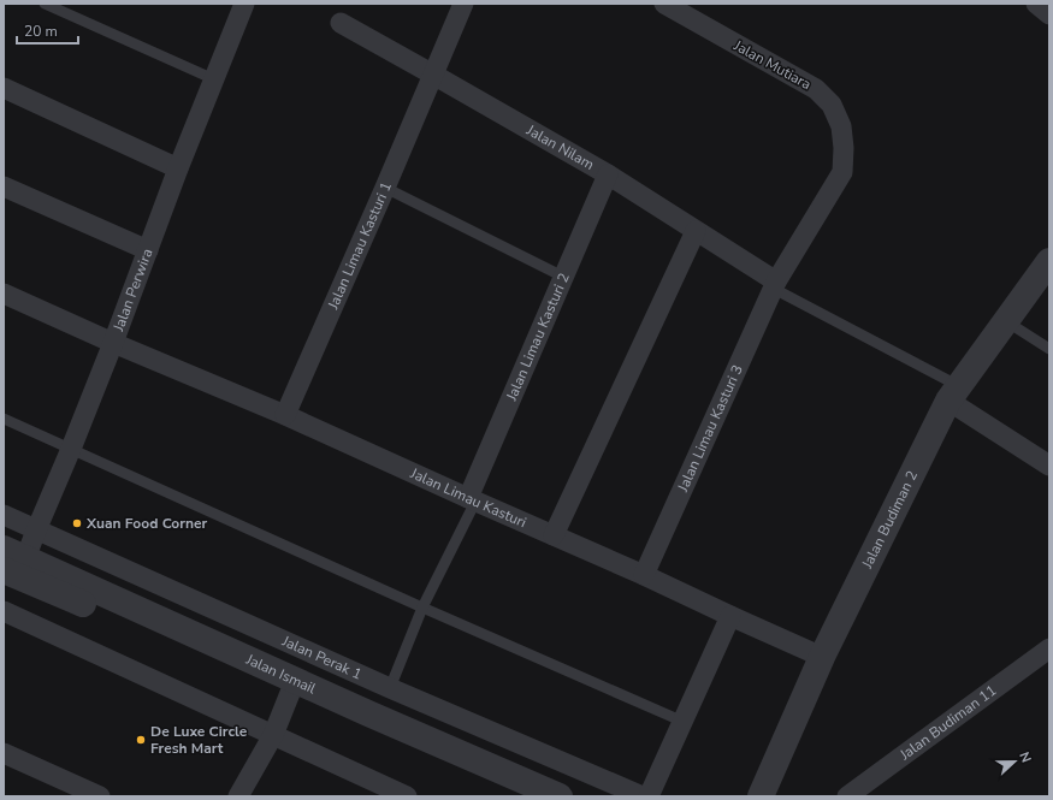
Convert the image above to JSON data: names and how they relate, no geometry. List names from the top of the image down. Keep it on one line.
{"streets":{"street":["Jalan Mutiara","Jalan Nilam","Jalan Limau Kasturi 1","Jalan Perwira","Jalan Limau Kasturi 2","Jalan Limau Kasturi 3","Jalan Limau Kasturi","Jalan Budiman 2","Jalan Perak 1","Jalan Ismail","Jalan Budiman 11"]},"crossings":[["Jalan Mutiara","Jalan Nilam"],["Jalan Mutiara","Jalan Limau Kasturi 3"],["Jalan Nilam","Jalan Limau Kasturi 1"],["Jalan Nilam","Jalan Limau Kasturi 2"],["Jalan Nilam","Jalan Limau Kasturi 3"],["Jalan Limau Kasturi 1","Jalan Limau Kasturi"],["Jalan Perwira","Jalan Limau Kasturi"],["Jalan Perwira","Jalan Perak 1"],["Jalan Perwira","Jalan Ismail"],["Jalan Limau Kasturi 2","Jalan Limau Kasturi"],["Jalan Limau Kasturi 3","Jalan Limau Kasturi"],["Jalan Limau Kasturi","Jalan Budiman 2"]],"places":["Xuan Food Corner","De Luxe Circle Fresh Mart"],"scale_bar":"20 m","north":"right"}
